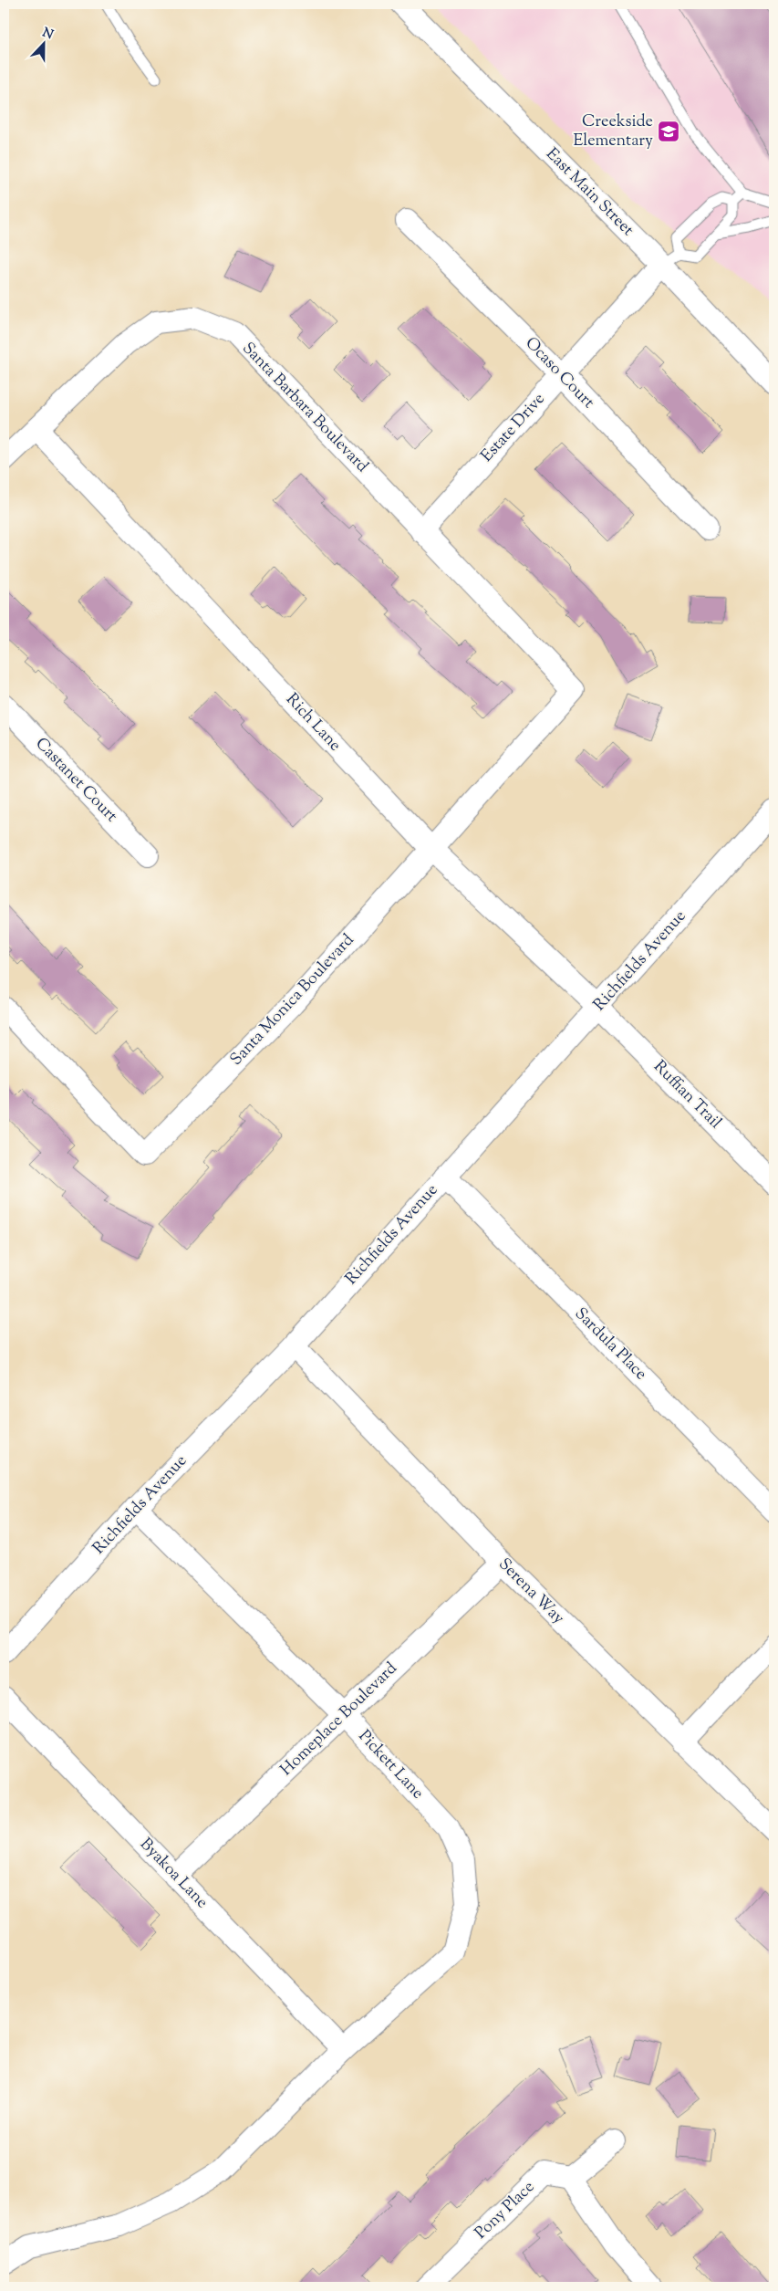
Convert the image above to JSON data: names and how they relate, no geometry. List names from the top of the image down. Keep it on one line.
{"streets":{"street":["East Main Street","Ocaso Court","Santa Barbara Boulevard","Estate Drive","Rich Lane","Castanet Court","Richfields Avenue","Santa Monica Boulevard","Ruffian Trail","Sardula Place","Serena Way","Homeplace Boulevard","Pickett Lane","Byakoa Lane","Pony Place"]},"crossings":[["East Main Street","Estate Drive"],["Ocaso Court","Estate Drive"],["Santa Barbara Boulevard","Estate Drive"],["Santa Barbara Boulevard","Rich Lane"],["Santa Barbara Boulevard","Santa Monica Boulevard"],["Rich Lane","Richfields Avenue"],["Rich Lane","Santa Monica Boulevard"],["Rich Lane","Ruffian Trail"],["Richfields Avenue","Ruffian Trail"],["Richfields Avenue","Sardula Place"],["Richfields Avenue","Serena Way"],["Richfields Avenue","Pickett Lane"],["Serena Way","Homeplace Boulevard"],["Homeplace Boulevard","Pickett Lane"],["Homeplace Boulevard","Byakoa Lane"],["Pickett Lane","Byakoa Lane"]],"places":{"school or university":["Creekside Elementary"]},"north":"top"}
